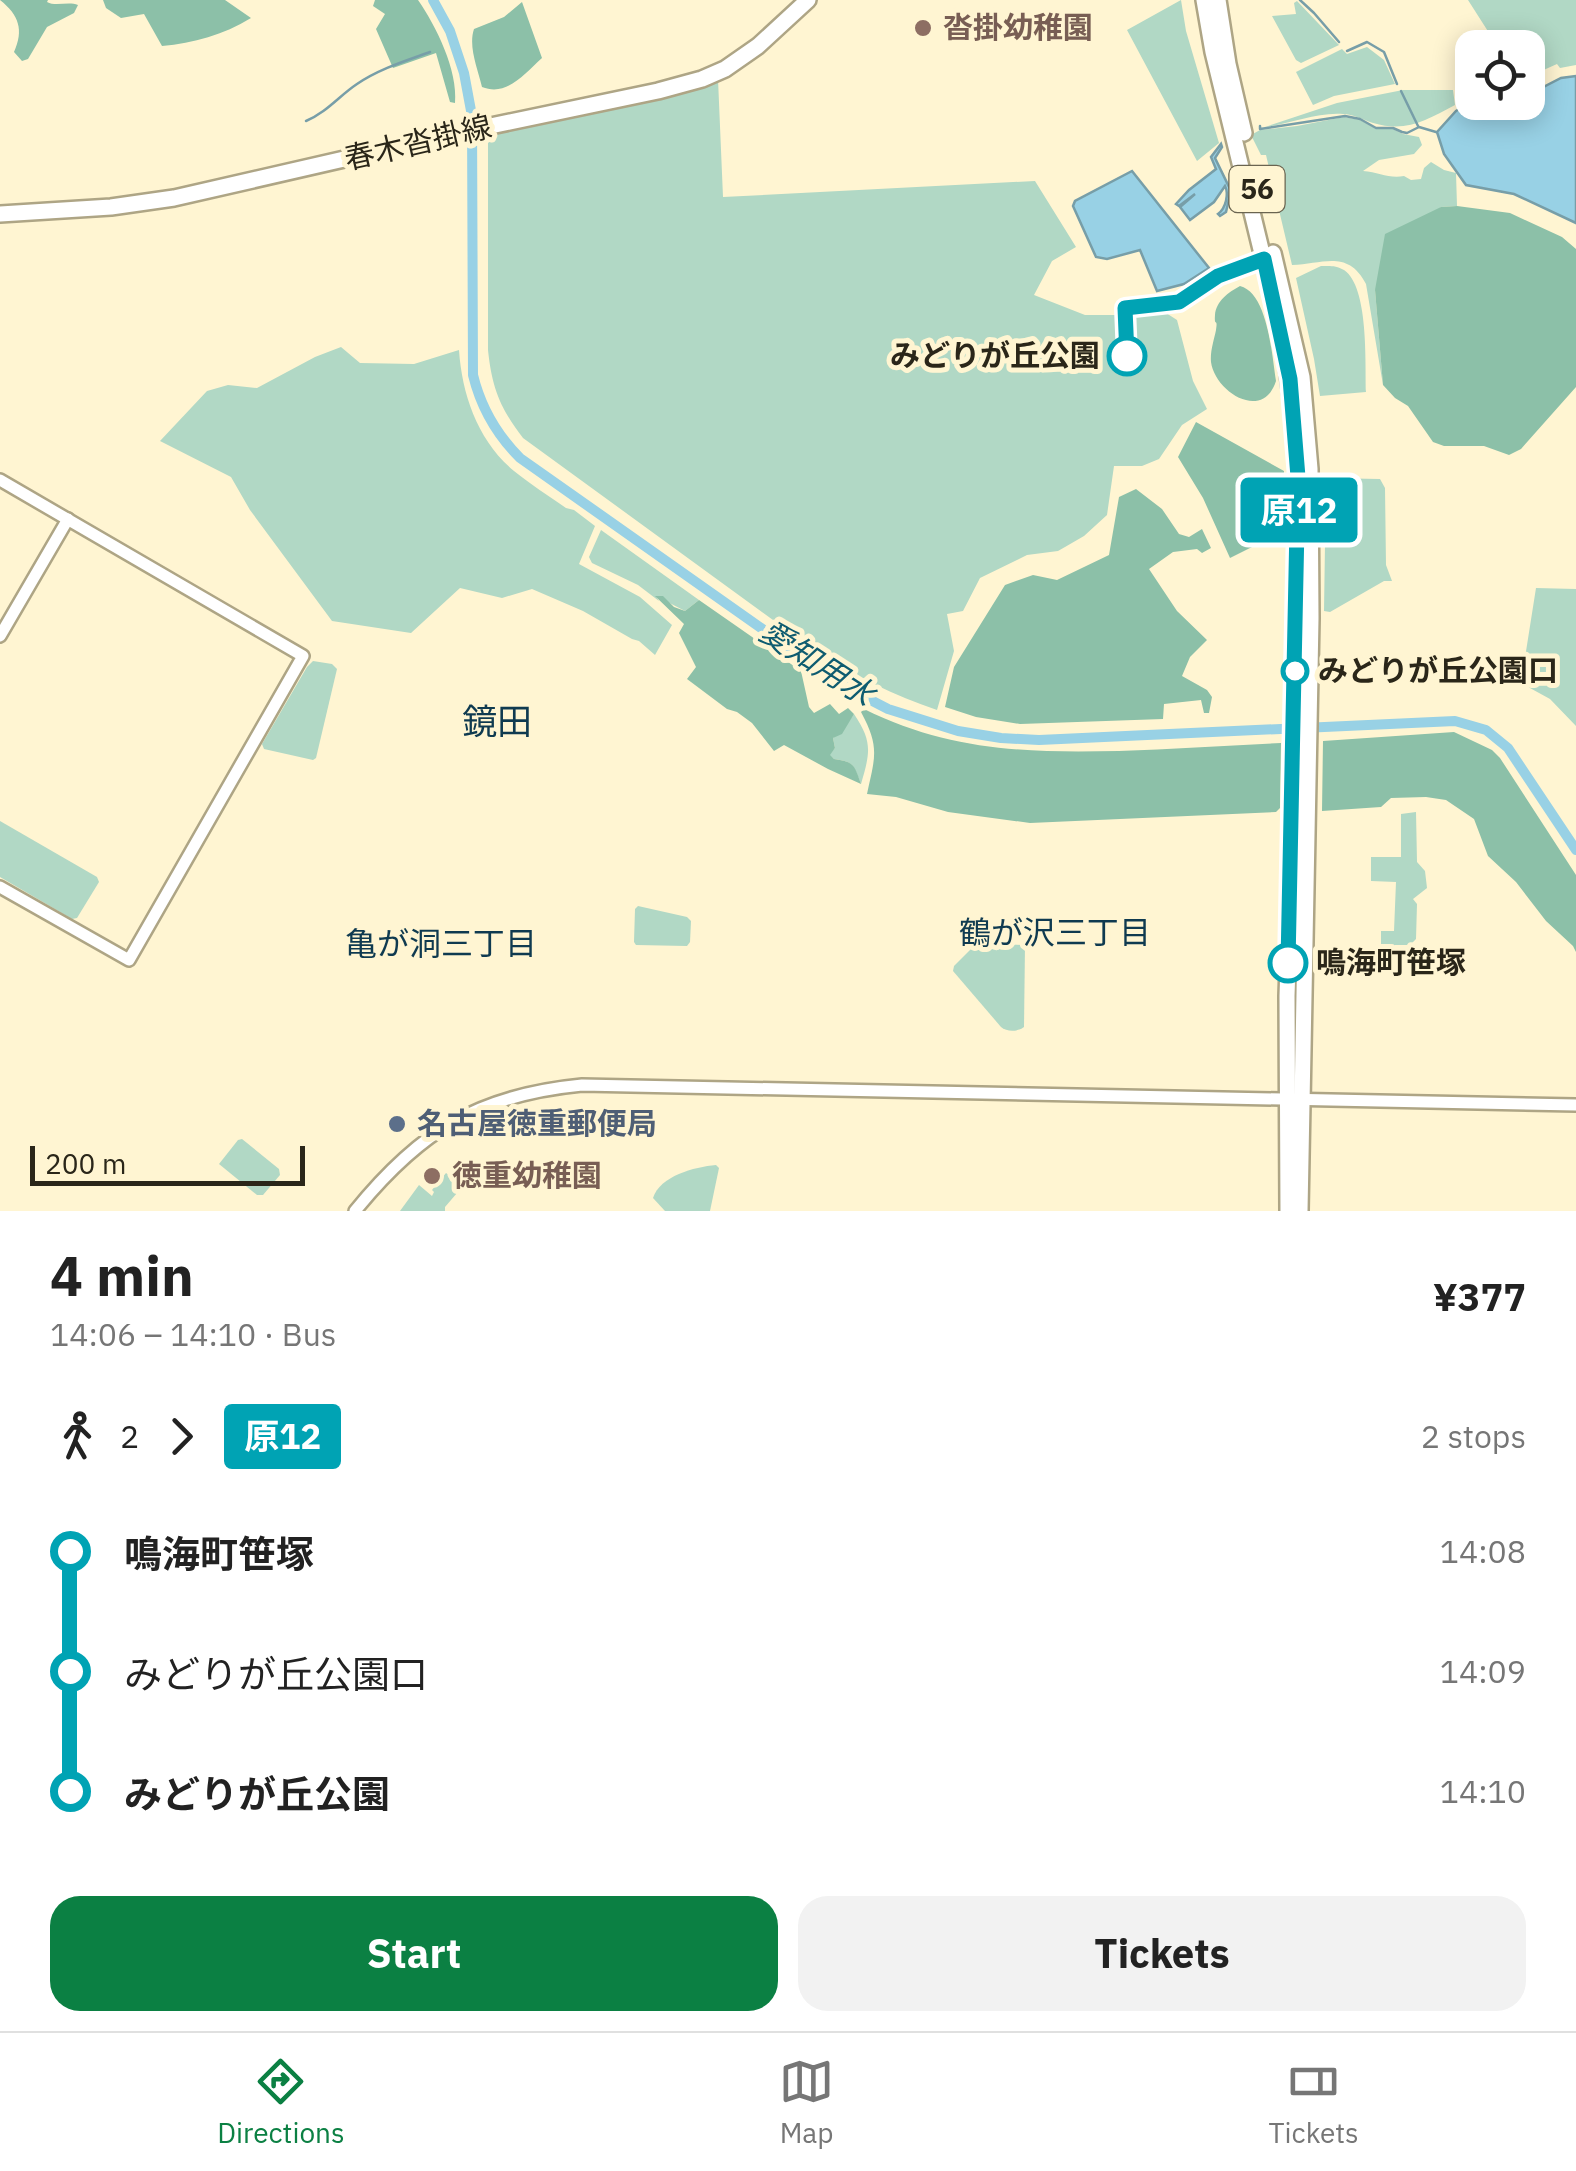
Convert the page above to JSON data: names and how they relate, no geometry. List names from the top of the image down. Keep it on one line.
{"streets":{"main road":["春木沓掛線","56"]},"districts":["鏡田","鶴が沢三丁目","亀が洞三丁目"],"water":["愛知用水"],"places":["沓掛幼稚園","みどりが丘公園","みどりが丘公園口","鳴海町笹塚","名古屋徳重郵便局","徳重幼稚園"],"lines":["bus line 原12"],"scale_bar":"200 m","page":{"on_map":"原12","scale":"200 m","heading":["4 min","14:06 – 14:10 · Bus","¥377"],"legs":["2","原12","2 stops"],"list":[{"name":"鳴海町笹塚","value":"14:08"},{"name":"みどりが丘公園口","value":"14:09"},{"name":"みどりが丘公園","value":"14:10"}],"buttons":["Start","Tickets"],"tabs":["Directions","Map","Tickets"]}}
